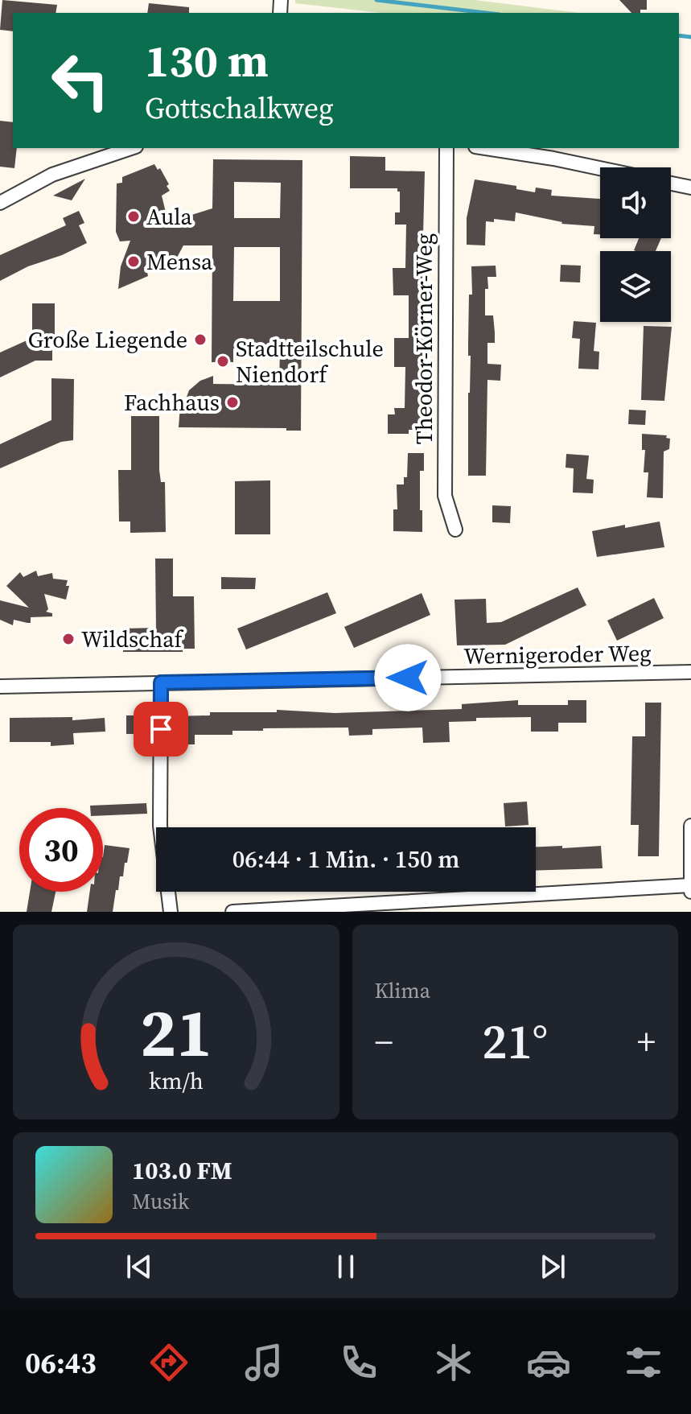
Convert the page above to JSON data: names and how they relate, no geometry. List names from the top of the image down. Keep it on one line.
{"streets":{"street":["Theodor-Körner-Weg","Wernigeroder Weg"]},"places":["Aula","Mensa","Große Liegende","Stadtteilschule Niendorf","Fachhaus","Wildschaf"],"page":{"turn":["130 m","Gottschalkweg"],"limit":"30","trip":"06:44 · 1 Min. · 150 m","tile":"Klima","heat":["−","21°","+"],"song":["103.0 FM","Musik"],"tabs":"06:43","gauge":["21","km/h"]}}
